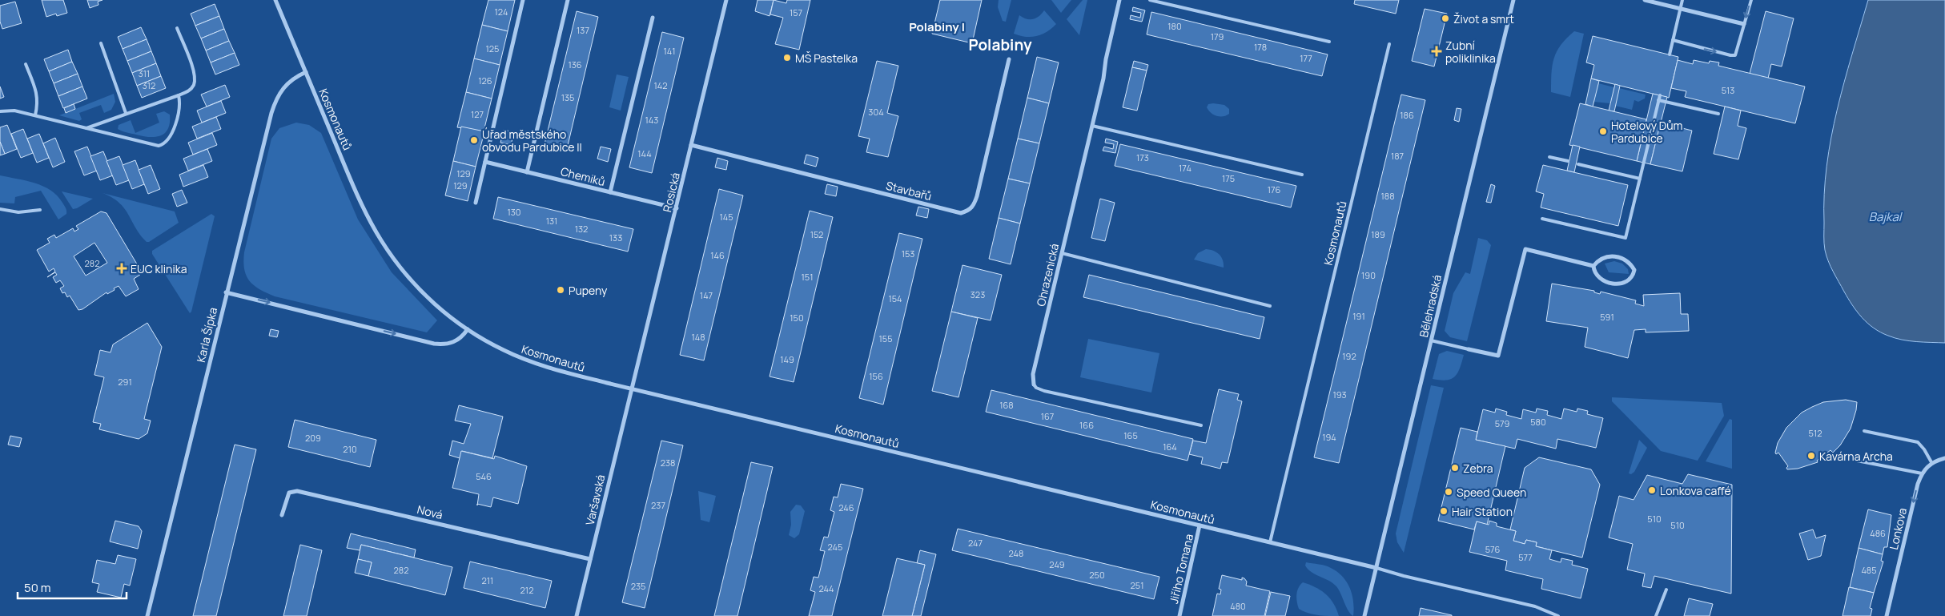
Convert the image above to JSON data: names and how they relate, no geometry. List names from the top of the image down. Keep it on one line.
{"streets":{"street":["Kosmonautů","Chemiků","Stavbařů","Rosická","Ohrazenická","Bělehradská","Karla Šípka","Varšavská","Nová","Lonkova","Jiřího Tomana"]},"crossings":[["Kosmonautů","Rosická"],["Kosmonautů","Bělehradská"],["Kosmonautů","Karla Šípka"],["Kosmonautů","Varšavská"],["Kosmonautů","Jiřího Tomana"],["Chemiků","Rosická"],["Stavbařů","Rosická"],["Rosická","Varšavská"],["Varšavská","Nová"]],"one_way":["Lonkova"],"districts":["Polabiny I","Polabiny"],"water":["Bajkal"],"places":{"other":["Život a smrt","MŠ Pastelka","Hotelový Dům Pardubice","Úřad městského obvodu Pardubice II","Pupeny","Kavárna Archa","Zebra","Lonkova caffé","Speed Queen","Hair Station"],"health":["Zubní poliklinika","EUC klinika"]},"house_numbers":["124","157","180","137","179","178","125","141","177","136","311","126","312","142","513","135","304","127","186","143","144","187","173","174","129","175","129","176","188","130","145","131","132","152","189","133","153","146","282","190","151","323","147","154","191","591","150","148","155","192","149","156","291","193","168","167","580","579","166","512","165","194","209","164","210","238","546","237","246","510","510","486","247","245","576","248","577","249","282","485","250","211","251","235","244","212","480"],"scale_bar":"50 m"}
